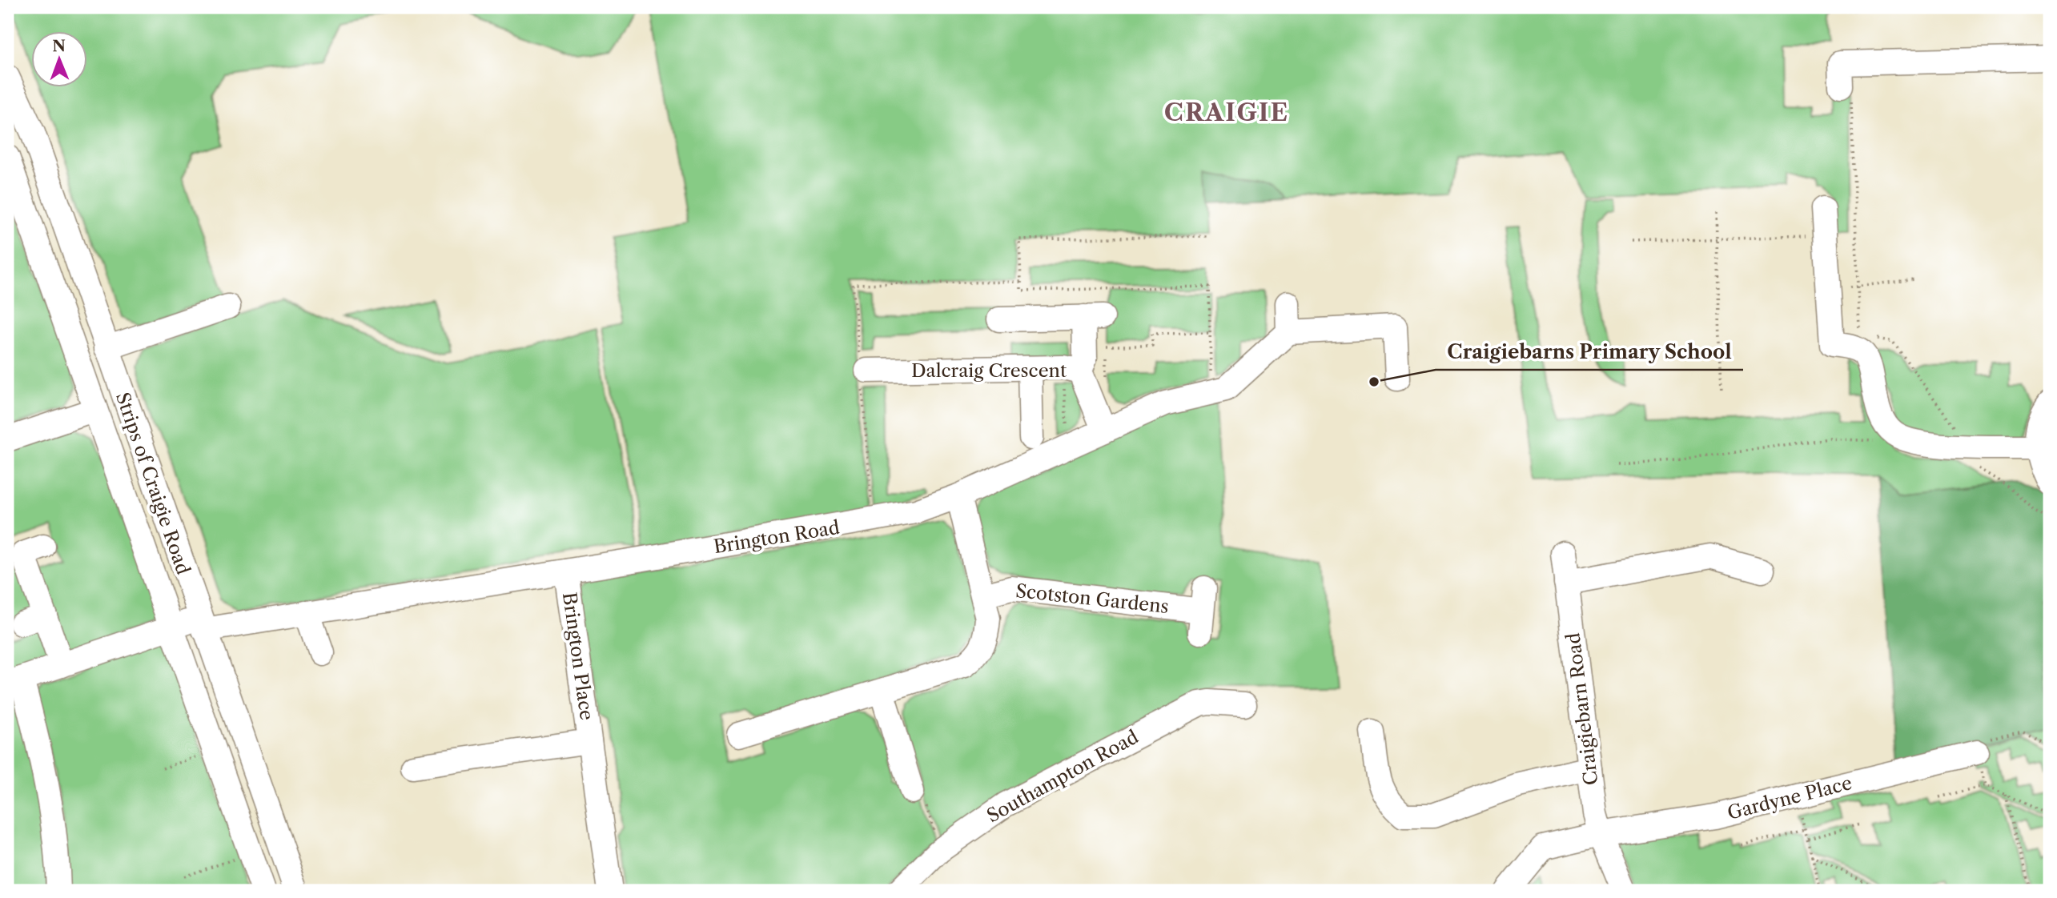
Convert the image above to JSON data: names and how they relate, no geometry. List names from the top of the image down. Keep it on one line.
{"streets":{"street":["Dalcraig Crescent","Strips of Craigie Road","Brington Road","Scotston Gardens","Brington Place","Craigiebarn Road","Southampton Road","Gardyne Place"]},"crossings":[["Dalcraig Crescent","Brington Road"],["Strips of Craigie Road","Brington Road"],["Brington Road","Brington Place"],["Craigiebarn Road","Gardyne Place"]],"districts":["CRAIGIE"],"places":["Craigiebarns Primary School"],"north":"top"}
